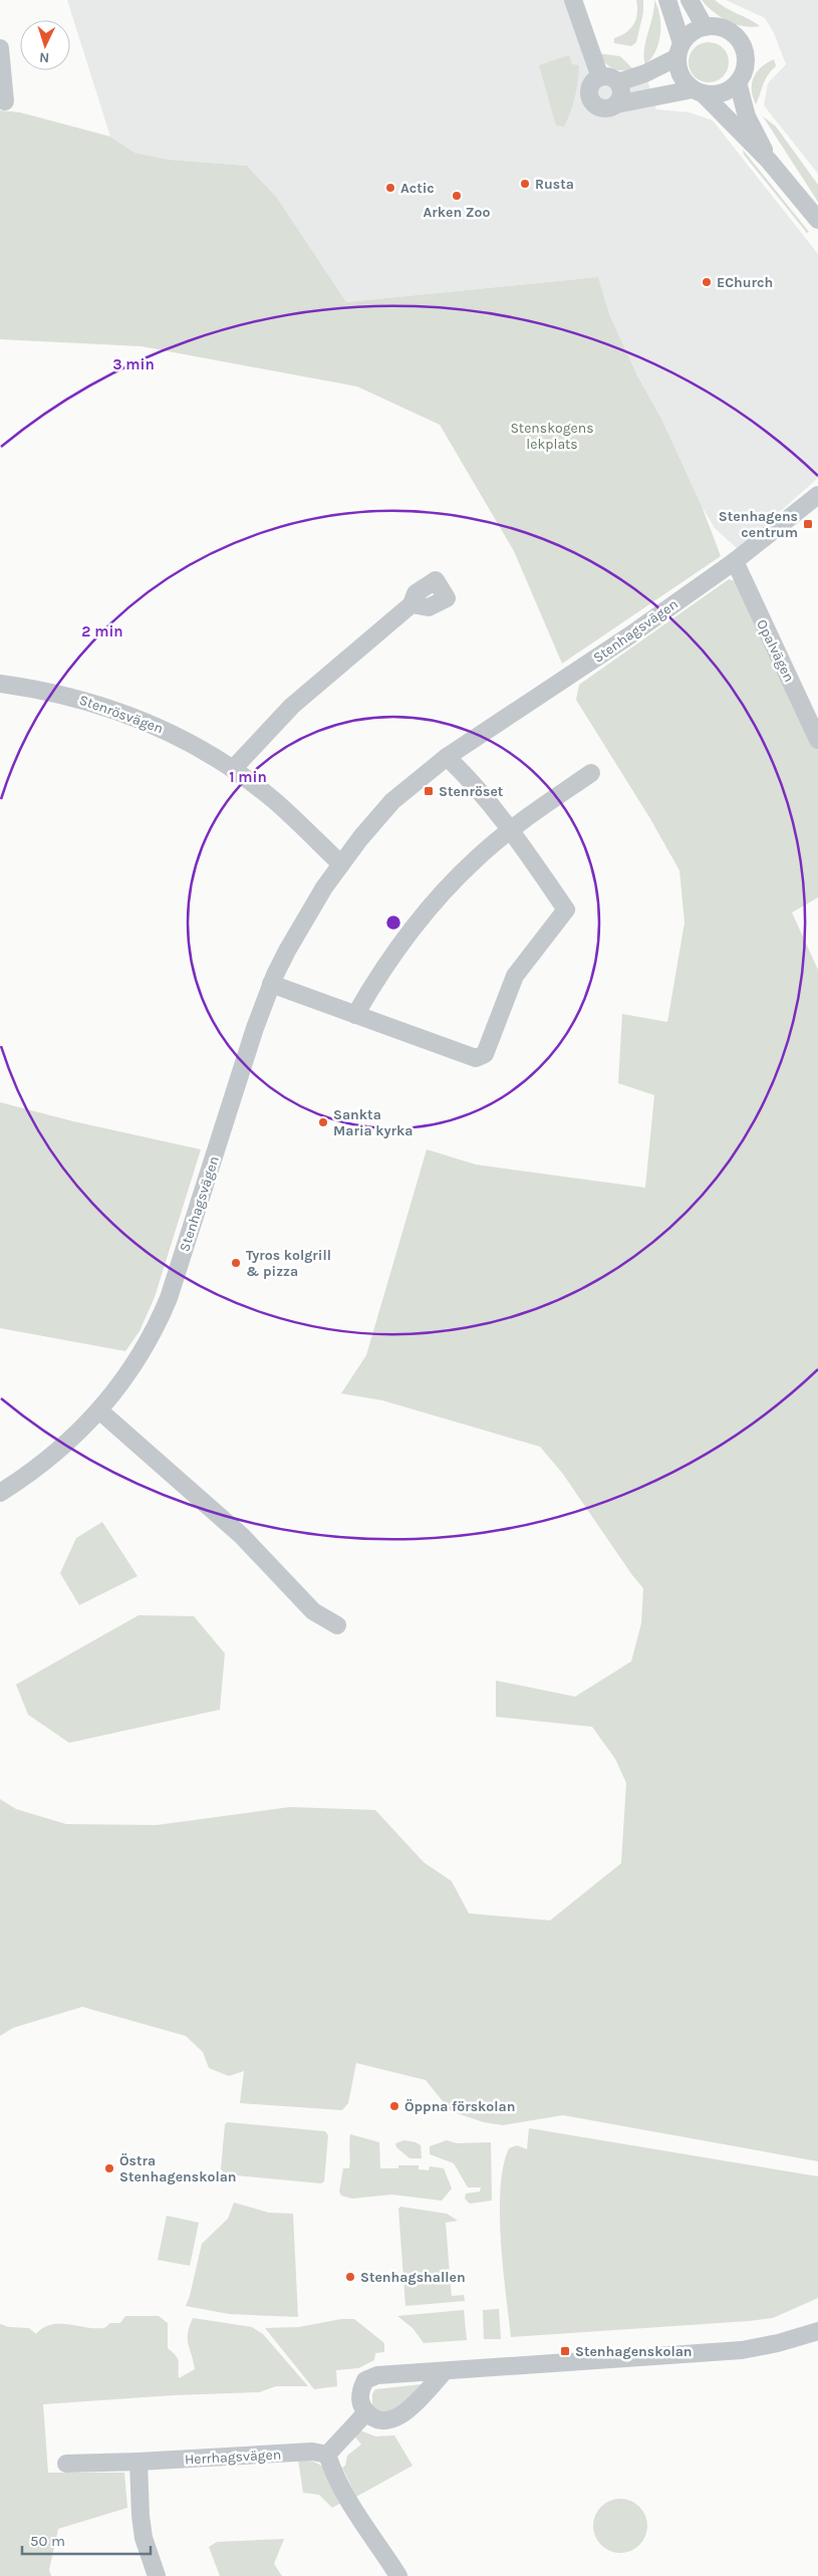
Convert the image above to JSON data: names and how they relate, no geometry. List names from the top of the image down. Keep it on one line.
{"streets":{"street":["Stenhagsvägen","Opalvägen","Stenrösvägen","Herrhagsvägen"]},"crossings":[["Stenhagsvägen","Opalvägen"],["Stenhagsvägen","Stenrösvägen"]],"parks":["Stenskogens lekplats"],"places":{"other":["Rusta","Actic","Arken Zoo","EChurch","Sankta Maria kyrka","Tyros kolgrill & pizza","Öppna förskolan","Östra Stenhagenskolan","Stenhagshallen"],"transit":["Stenhagens centrum","Stenröset","Stenhagenskolan"]},"scale_bar":"50 m","north":"bottom","rings":["3 min","2 min","1 min"]}
